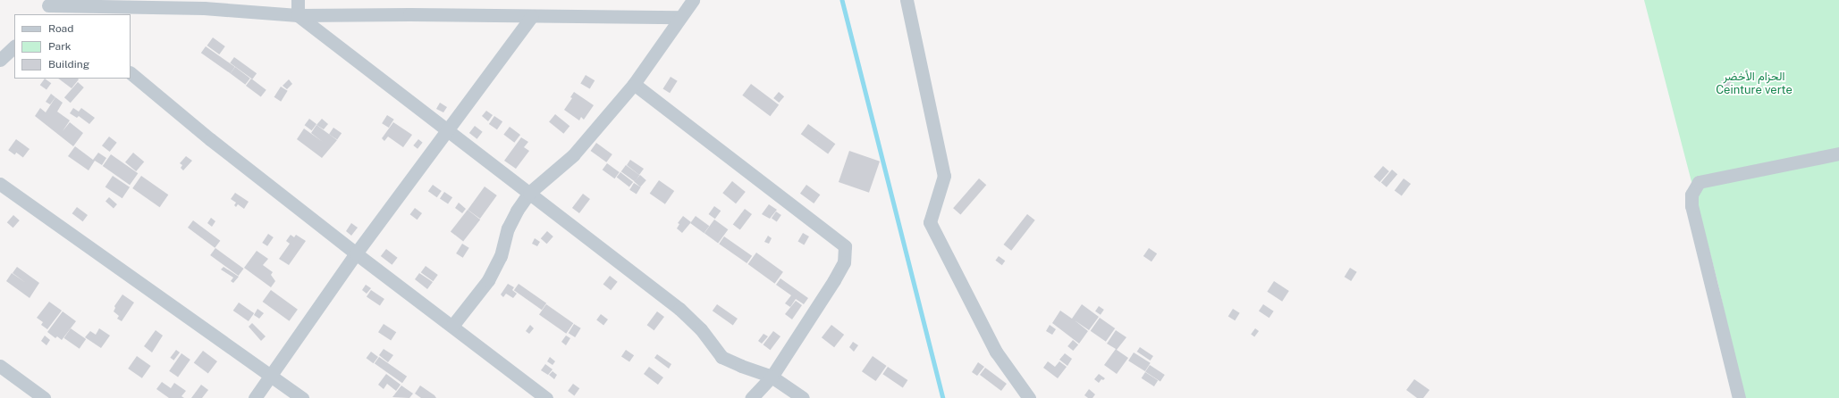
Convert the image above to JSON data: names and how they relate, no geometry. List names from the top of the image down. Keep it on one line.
{"parks":["الحزام الأخضر Ceinture verte"],"legend":["Road","Park","Building"]}
